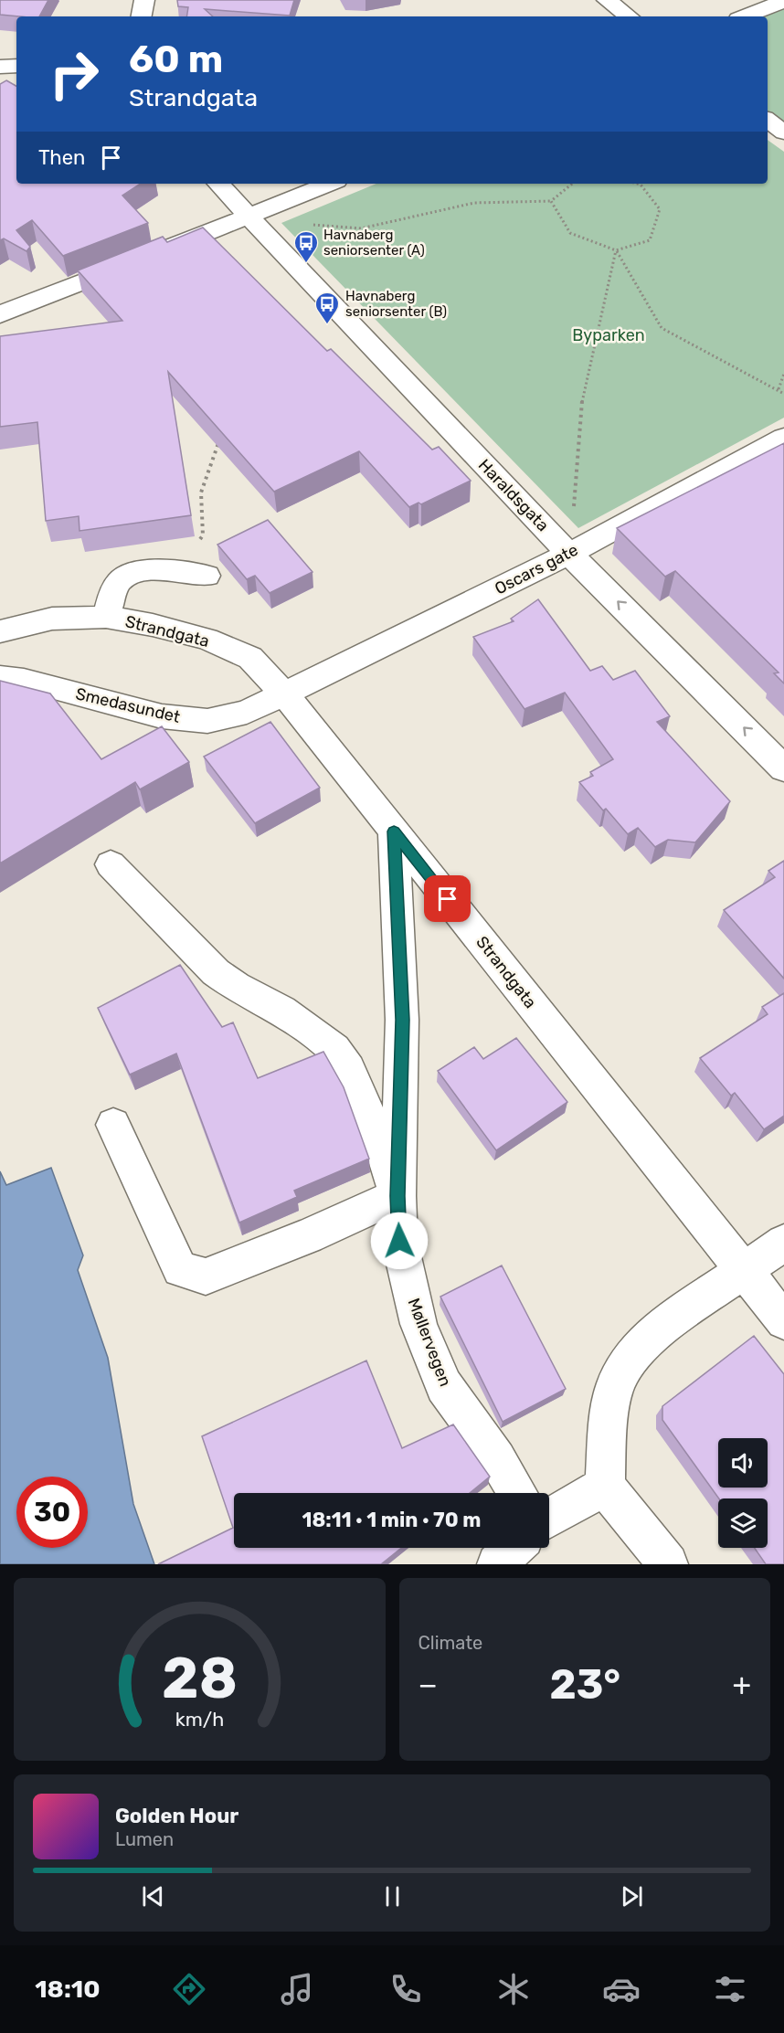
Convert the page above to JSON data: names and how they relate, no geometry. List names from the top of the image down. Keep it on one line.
{"streets":{"street":["Haraldsgata","Oscars gate","Strandgata","Smedasundet","Møllervegen"]},"crossings":[["Haraldsgata","Oscars gate"],["Oscars gate","Strandgata"],["Oscars gate","Smedasundet"],["Strandgata","Smedasundet"],["Strandgata","Møllervegen"]],"one_way":["Haraldsgata"],"parks":["Byparken"],"places":{"bus stop":["Havnaberg seniorsenter (A)","Havnaberg seniorsenter (B)"]},"page":{"turn":["60 m","Strandgata"],"then":"Then","limit":"30","trip":"18:11 · 1 min · 70 m","tile":"Climate","heat":["−","23°","+"],"song":["Golden Hour","Lumen"],"tabs":"18:10","gauge":["28","km/h"]}}
